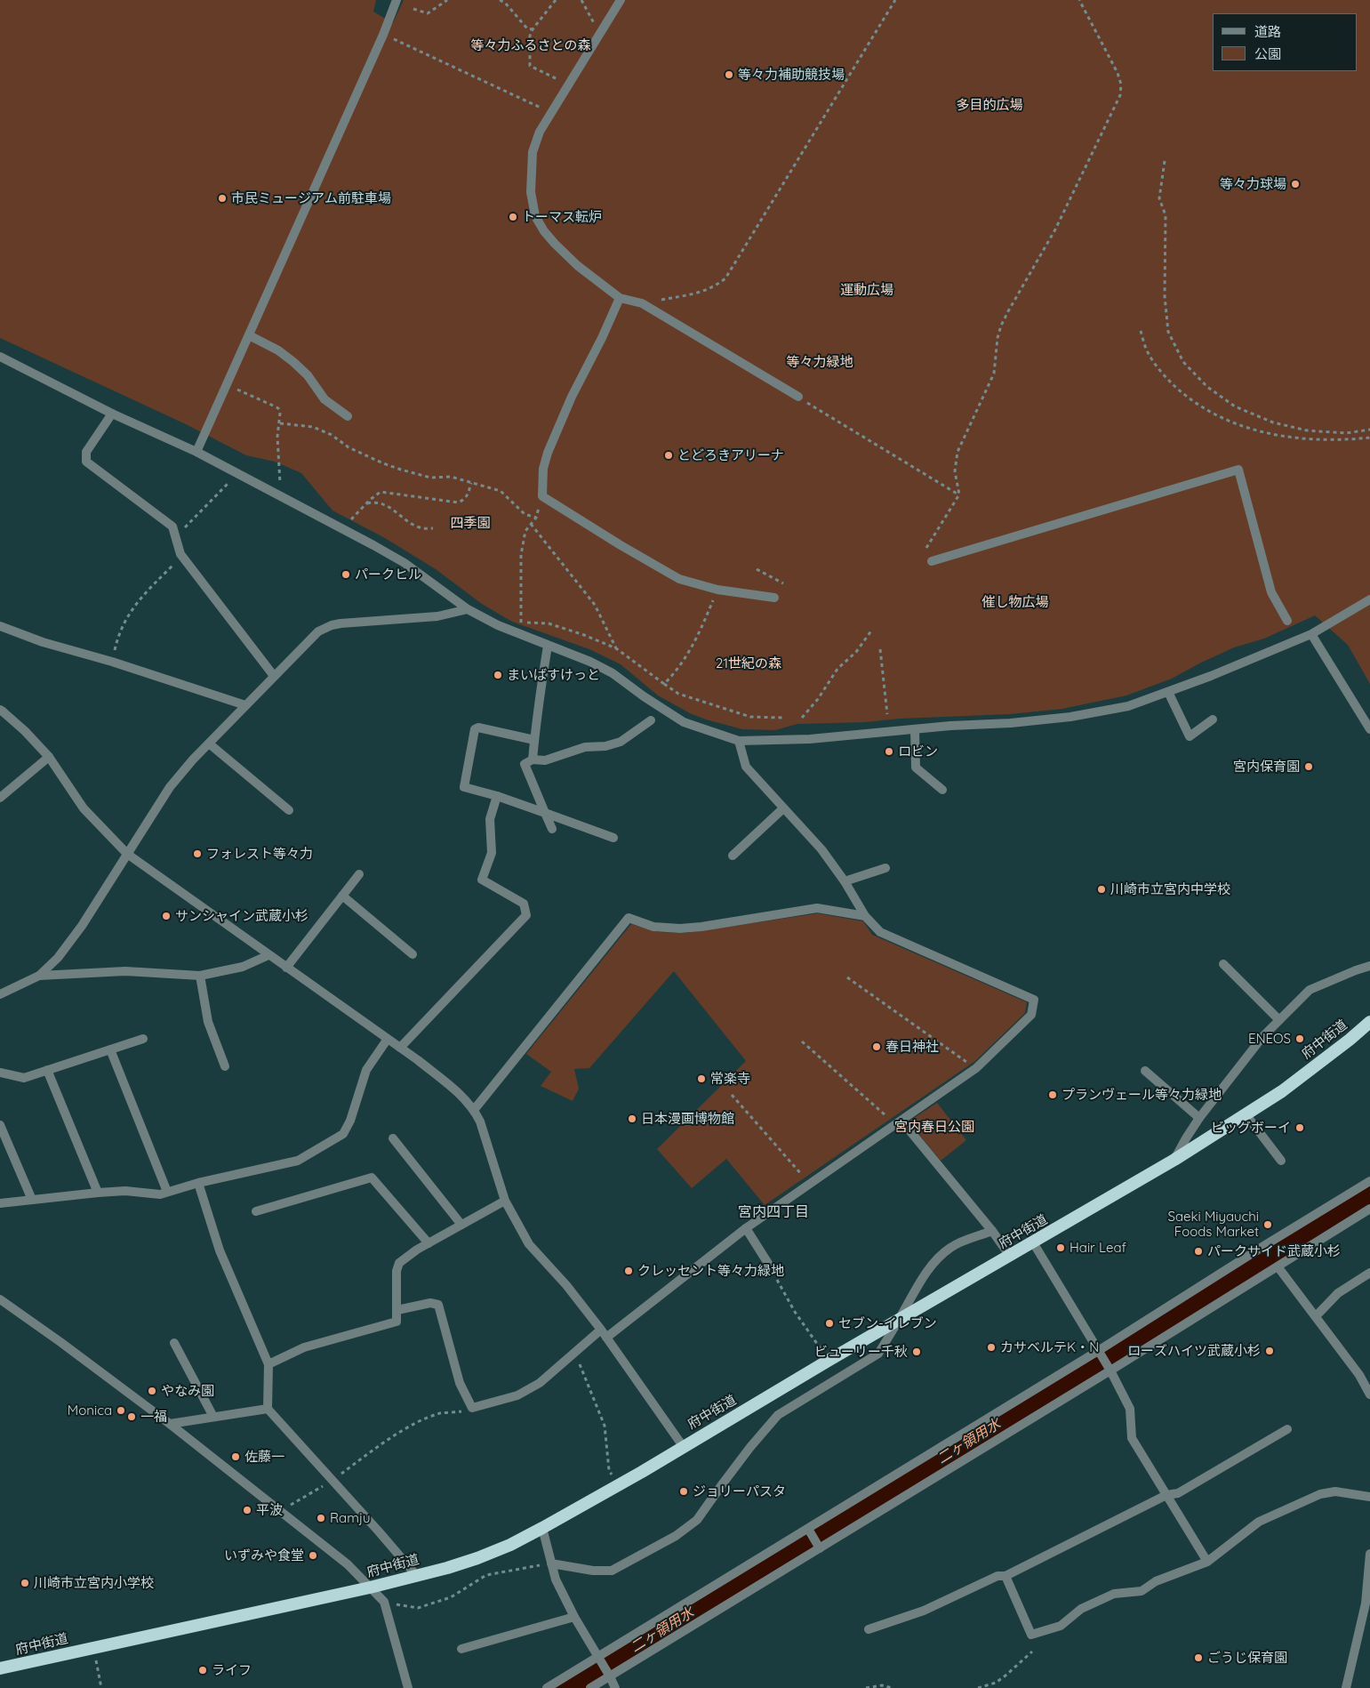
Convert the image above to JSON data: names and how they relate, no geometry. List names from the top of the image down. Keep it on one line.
{"streets":{"highway":["府中街道"]},"districts":["宮内四丁目"],"water":["二ヶ領用水"],"parks":["等々力ふるさとの森","多目的広場","運動広場","等々力緑地","四季園","催し物広場","21世紀の森","宮内春日公園"],"places":["等々力補助競技場","等々力球場","市民ミュージアム前駐車場","トーマス転炉","とどろきアリーナ","パークヒル","まいばすけっと","ロビン","宮内保育園","フォレスト等々力","川崎市立宮内中学校","サンシャイン武蔵小杉","ENEOS","春日神社","常楽寺","プランヴェール等々力緑地","日本漫画博物館","ビッグボーイ","Saeki Miyauchi Foods Market","Hair Leaf","パークサイド武蔵小杉","クレッセント等々力緑地","セブン-イレブン","カサベルテK・N","ローズハイツ武蔵小杉","ビューリー千秋","やなみ園","Monica","一福","佐藤一","ジョリーパスタ","平波","Ramju","いずみや食堂","川崎市立宮内小学校","ごうじ保育園","ライフ"],"legend":["道路","公園"]}
